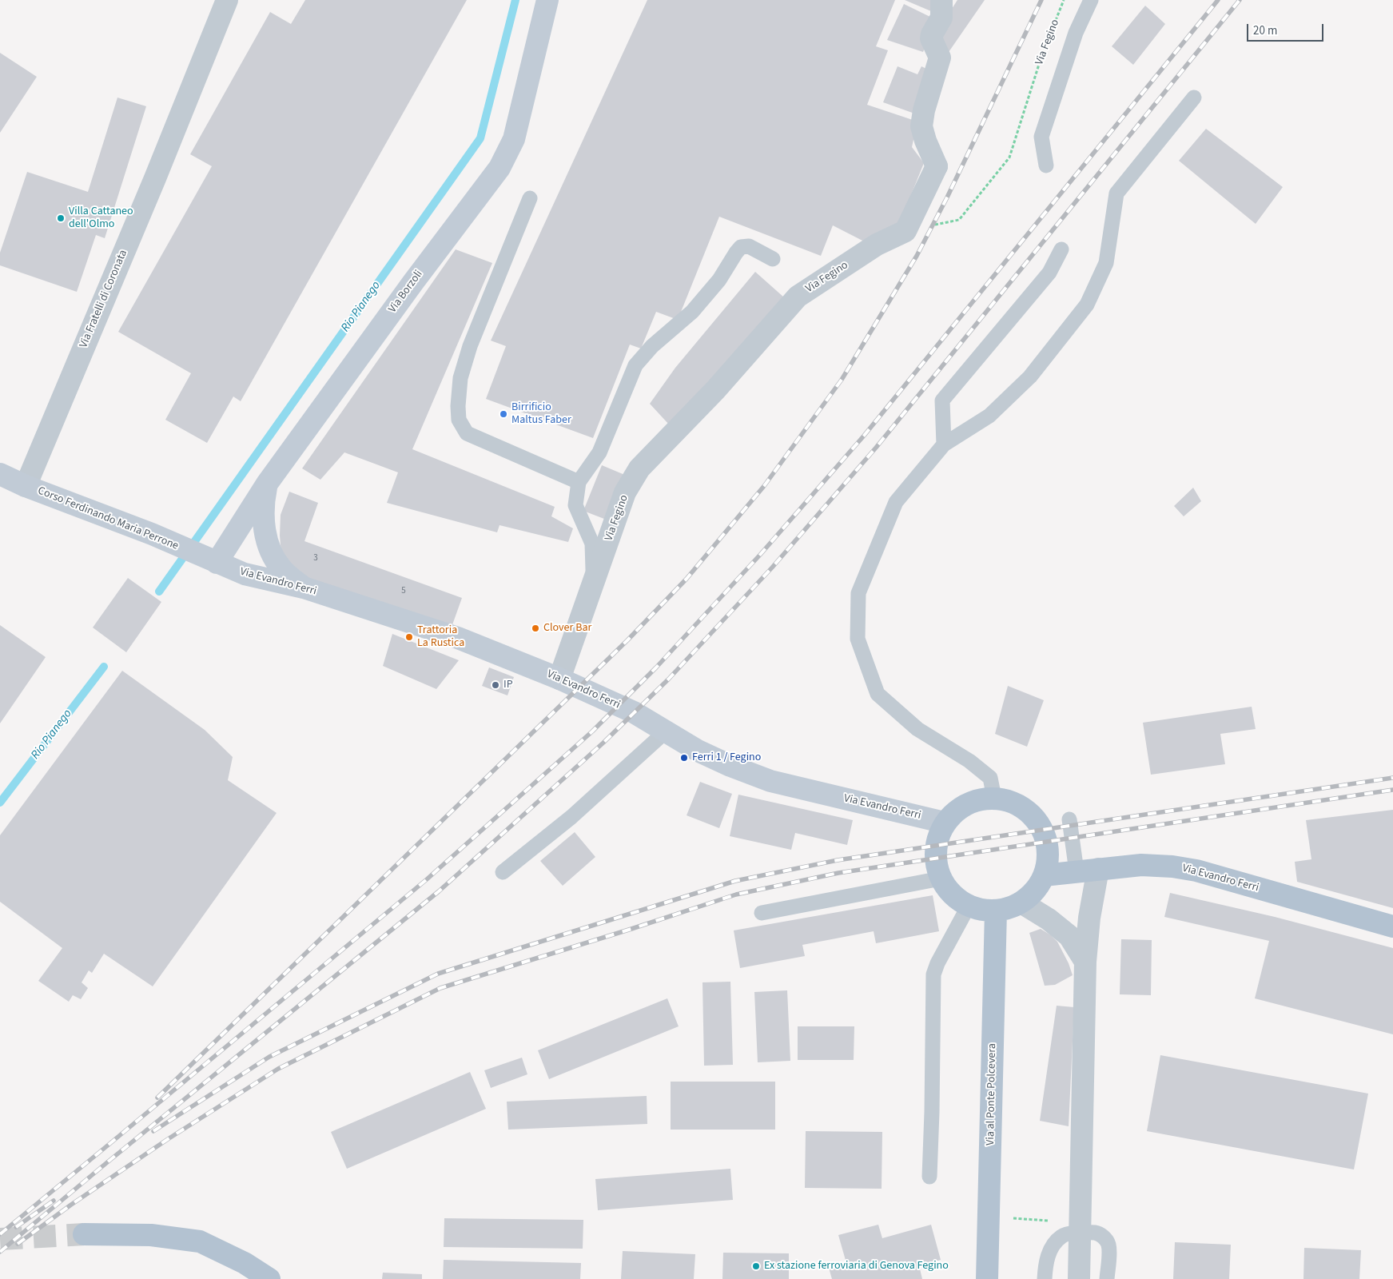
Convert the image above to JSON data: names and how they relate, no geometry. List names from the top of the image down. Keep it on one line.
{"streets":{"main road":["Via Borzoli","Corso Ferdinando Maria Perrone","Via Evandro Ferri","Via al Ponte Polcevera"],"street":["Via Fegino","Via Fratelli di Coronata"]},"crossings":[["Via Fegino","Via Evandro Ferri"],["Via Borzoli","Corso Ferdinando Maria Perrone"],["Via Borzoli","Via Evandro Ferri"],["Via Fratelli di Coronata","Corso Ferdinando Maria Perrone"],["Corso Ferdinando Maria Perrone","Via Evandro Ferri"],["Via Evandro Ferri","Via al Ponte Polcevera"]],"water":["Rio Pianego"],"places":["Villa Cattaneo dell'Olmo","Birrificio Maltus Faber","Clover Bar","Trattoria La Rustica","IP","Ferri 1 / Fegino","Ex stazione ferroviaria di Genova Fegino"],"house_numbers":["3","5"],"scale_bar":"20 m"}
